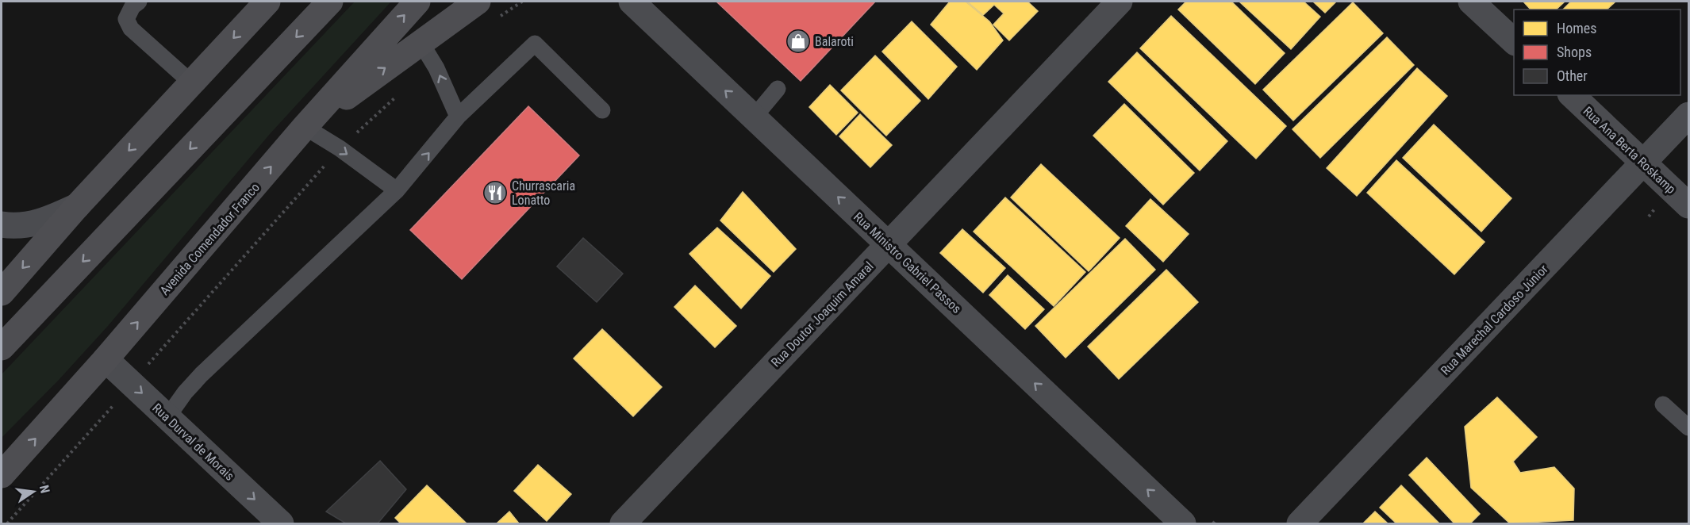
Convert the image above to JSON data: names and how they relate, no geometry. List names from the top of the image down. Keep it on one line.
{"streets":{"highway":["Avenida Comendador Franco"],"street":["Rua Ana Berta Roskamp","Rua Ministro Gabriel Passos","Rua Doutor Joaquim Amaral","Rua Marechal Cardoso Júnior","Rua Durval de Morais"]},"crossings":[["Rua Ana Berta Roskamp","Rua Marechal Cardoso Júnior"],["Avenida Comendador Franco","Rua Durval de Morais"],["Rua Ministro Gabriel Passos","Rua Doutor Joaquim Amaral"]],"one_way":["Rua Ministro Gabriel Passos","Rua Durval de Morais"],"places":{"shop":["Balaroti"],"restaurant":["Churrascaria Lonatto"]},"legend":["Homes","Shops","Other"],"north":"right"}
